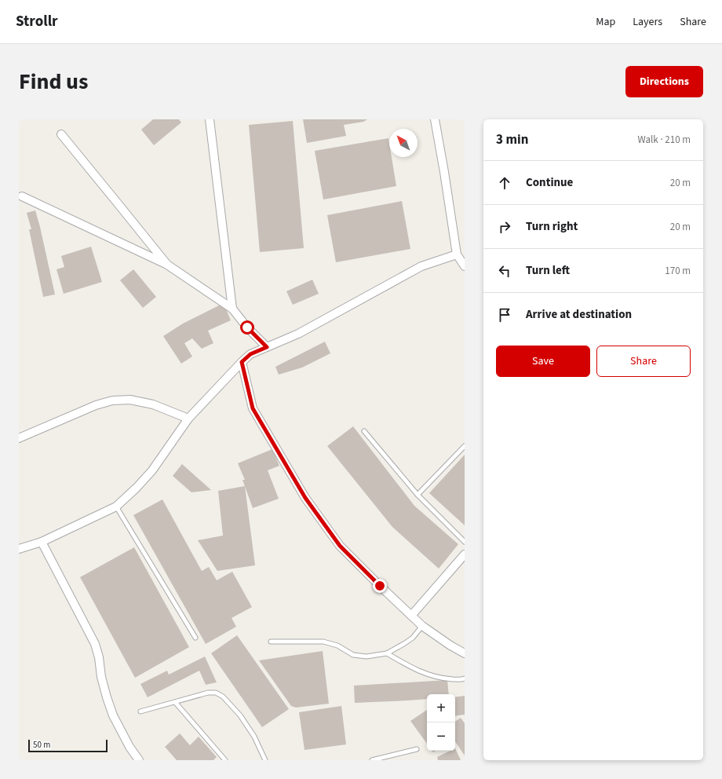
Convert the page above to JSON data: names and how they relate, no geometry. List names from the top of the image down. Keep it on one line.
{"scale_bar":"50 m","north":"top left","page":{"header":"Strollr","nav":["Map","Layers","Share"],"title":"Find us","buttons":["Directions",["Save","Share"]],"heading":["3 min","Walk · 210 m"],"list":[["Continue","20 m"],["Turn right","20 m"],["Turn left","170 m"],"Arrive at destination"],"map_buttons":["+","−"],"scale":"50 m"}}
